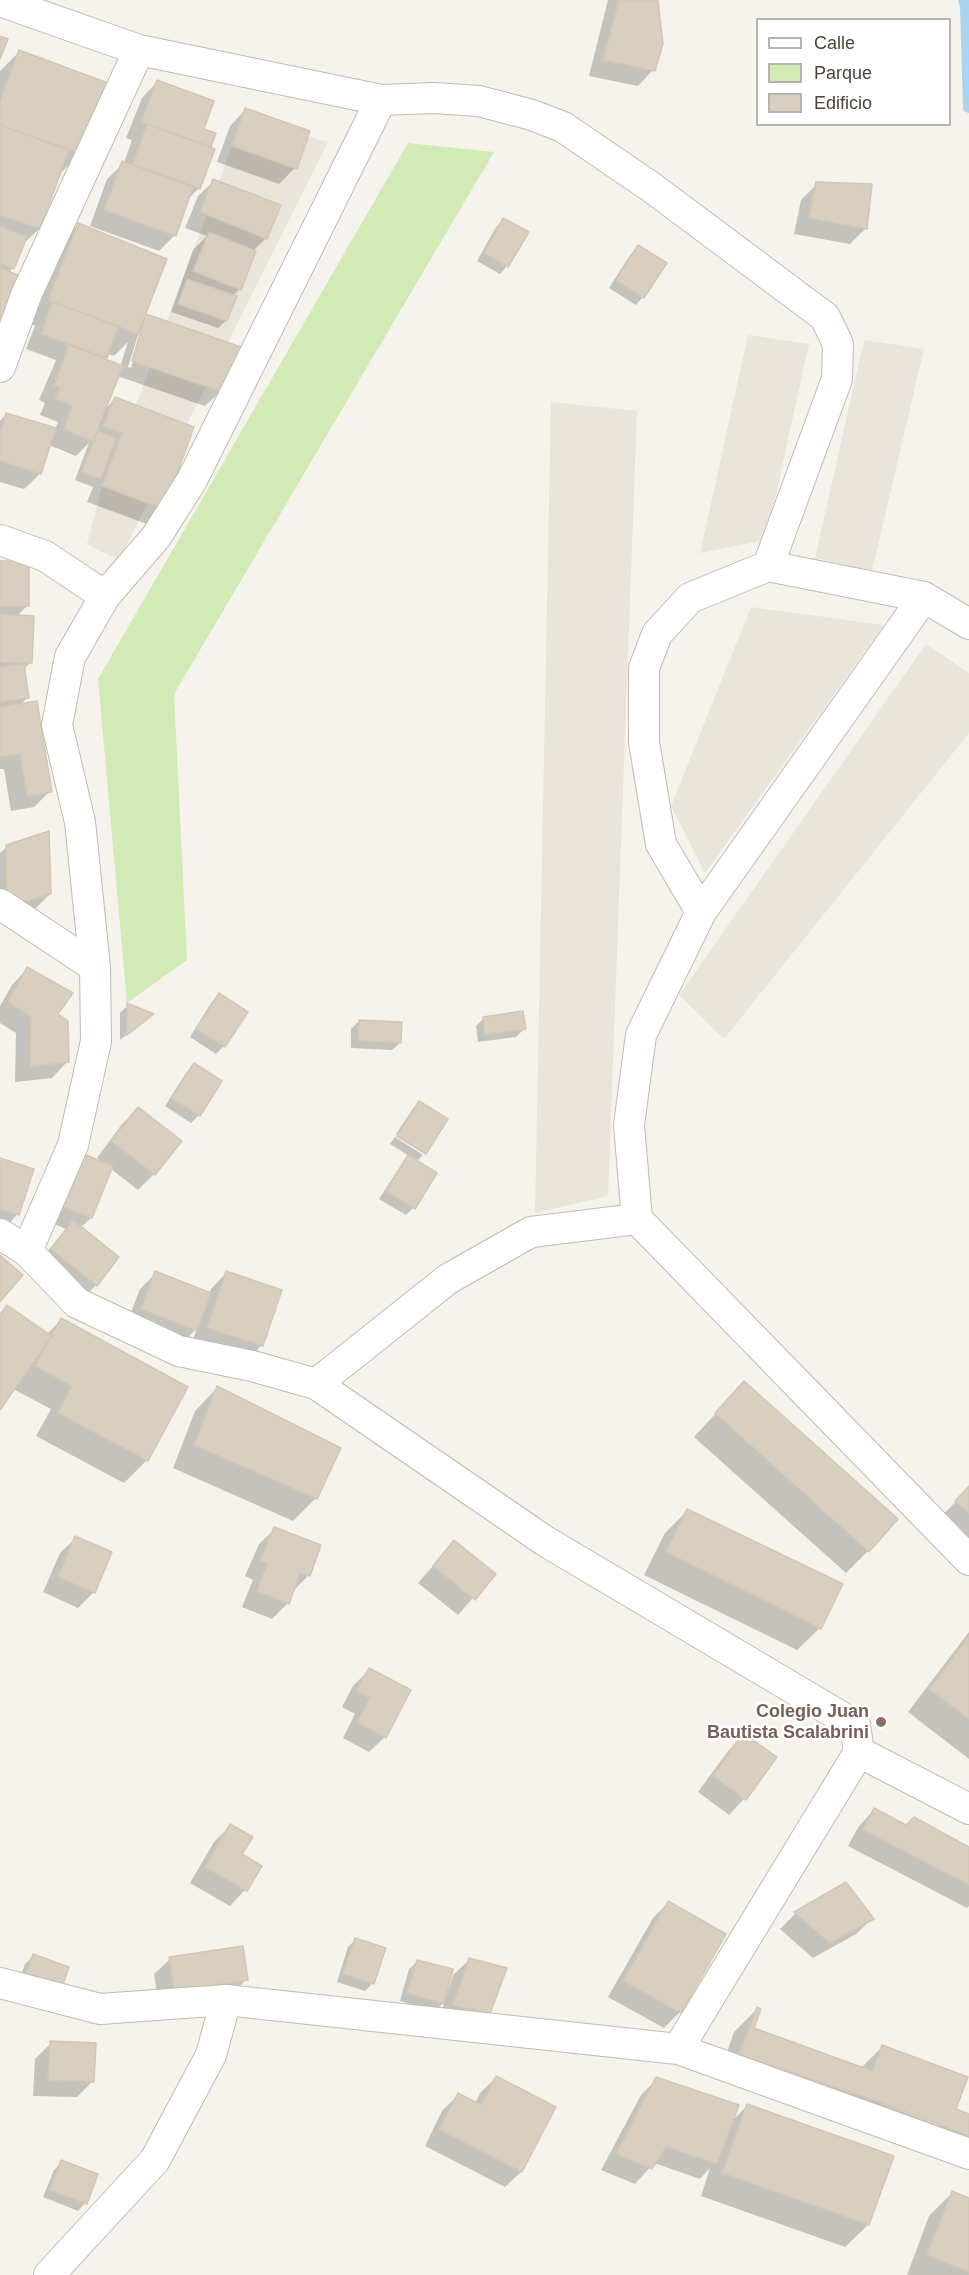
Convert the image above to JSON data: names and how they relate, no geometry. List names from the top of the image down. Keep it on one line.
{"places":["Colegio Juan Bautista Scalabrini"],"legend":["Calle","Parque","Edificio"]}
